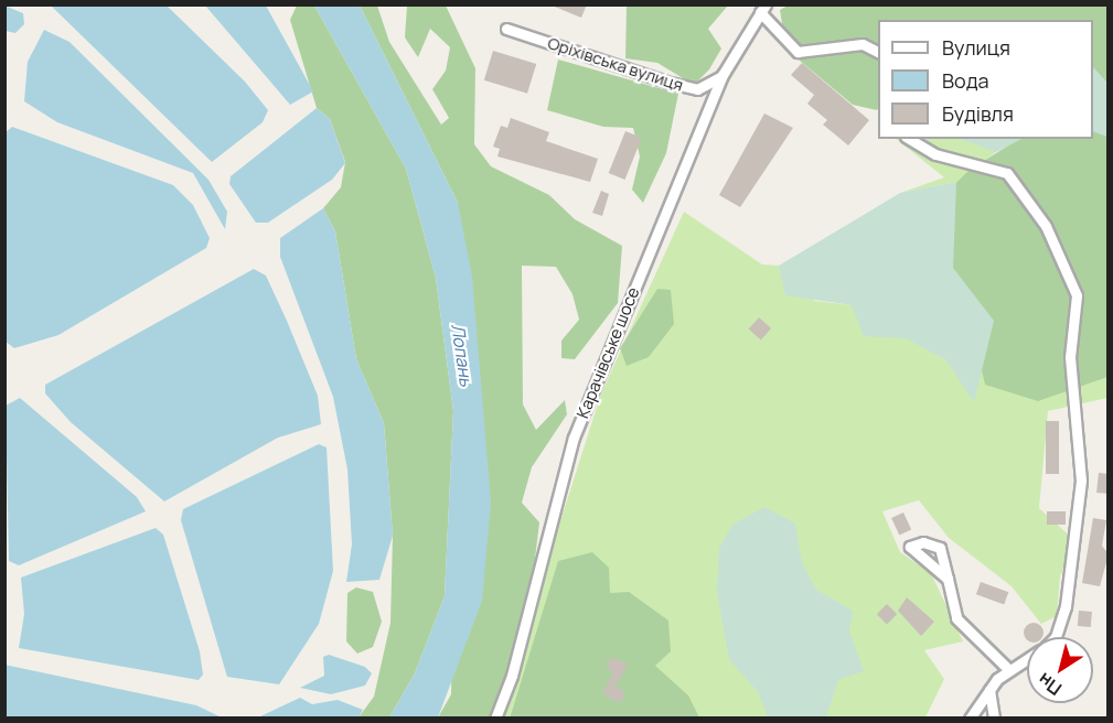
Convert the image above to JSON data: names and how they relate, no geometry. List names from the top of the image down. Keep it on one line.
{"streets":{"street":["Оріхівська вулиця","Карачівське шосе"]},"crossings":[["Оріхівська вулиця","Карачівське шосе"]],"water":["Лопань"],"legend":["Вулиця","Вода","Будівля"],"north":"bottom left"}
